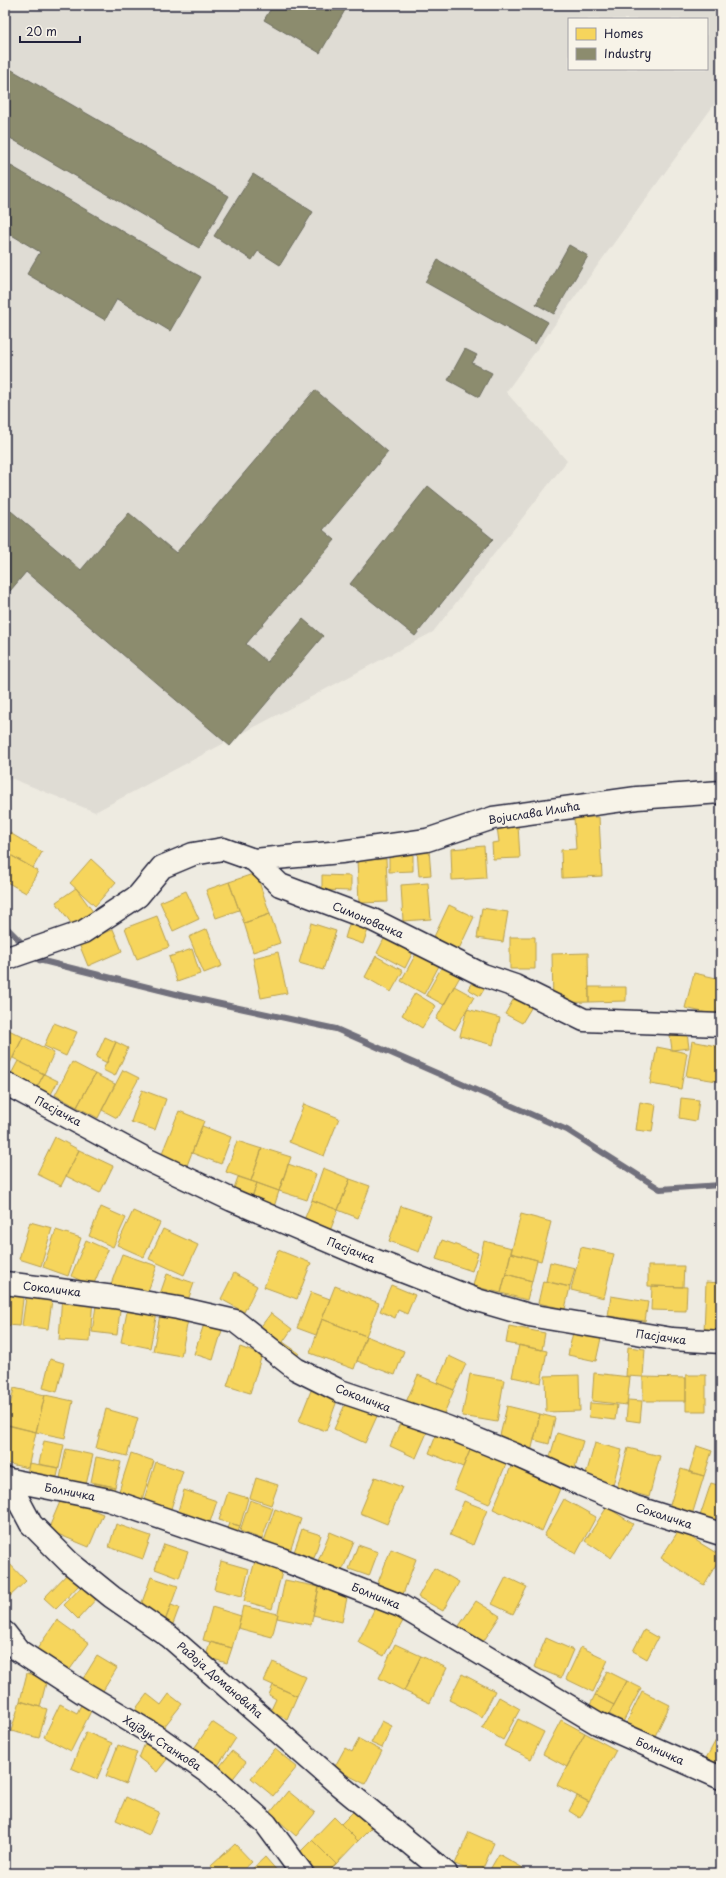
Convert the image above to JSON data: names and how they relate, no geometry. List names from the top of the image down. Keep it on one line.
{"streets":{"street":["Војислава Илића","Симоновачка","Пасјачка","Соколичка","Болничка","Радоја Домановића","Хајдук Станкова"]},"crossings":[["Војислава Илића","Симоновачка"],["Болничка","Радоја Домановића"]],"legend":["Homes","Industry"],"scale_bar":"20 m"}
